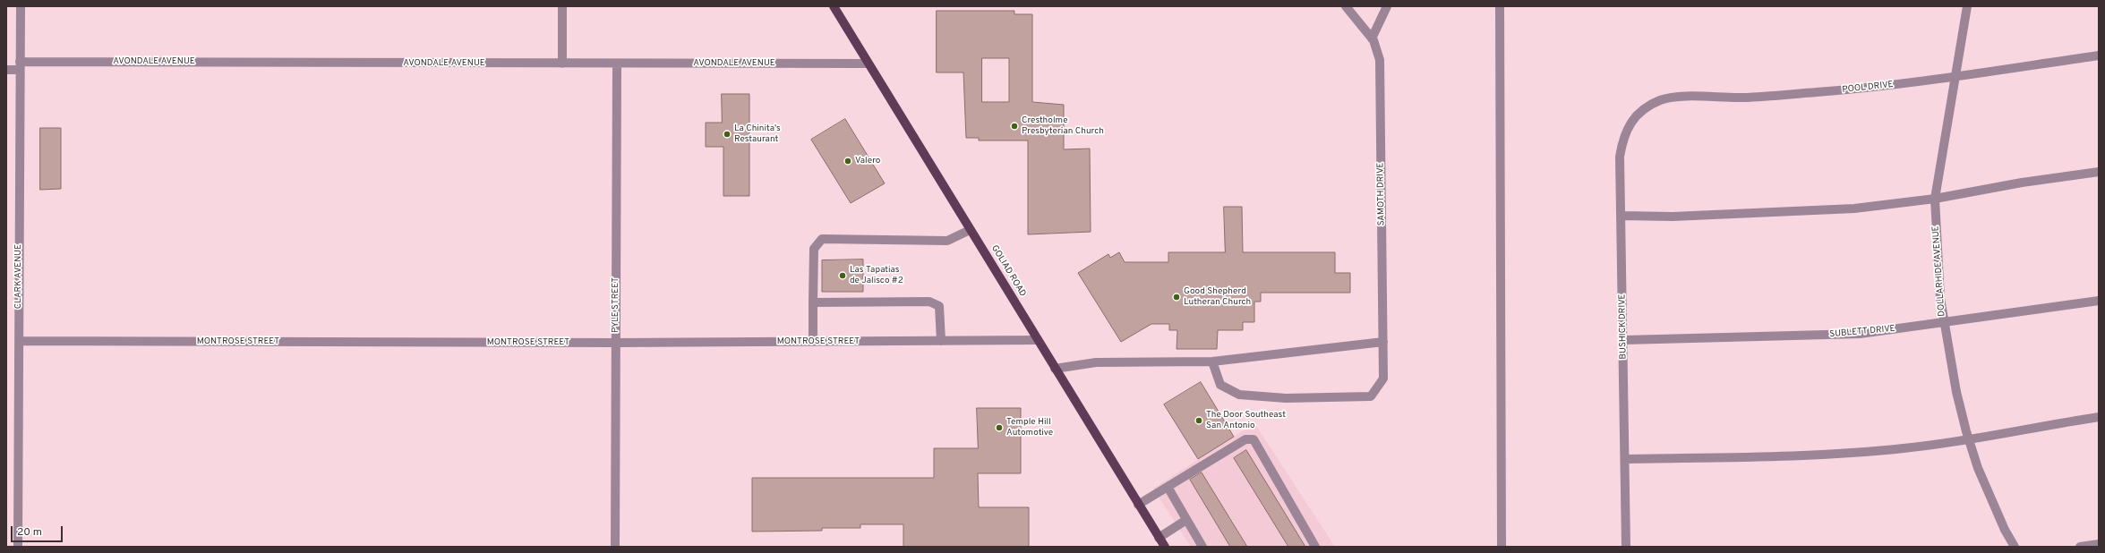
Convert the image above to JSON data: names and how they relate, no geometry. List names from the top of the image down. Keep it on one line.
{"streets":{"main road":["GOLIAD ROAD"],"street":["AVONDALE AVENUE","POOL DRIVE","SAMOTH DRIVE","DOLLARHIDE AVENUE","CLARK AVENUE","PYLE STREET","BUSHICK DRIVE","SUBLETT DRIVE","MONTROSE STREET"]},"crossings":[["AVONDALE AVENUE","GOLIAD ROAD"],["AVONDALE AVENUE","CLARK AVENUE"],["AVONDALE AVENUE","PYLE STREET"],["POOL DRIVE","DOLLARHIDE AVENUE"],["POOL DRIVE","BUSHICK DRIVE"],["GOLIAD ROAD","MONTROSE STREET"],["DOLLARHIDE AVENUE","SUBLETT DRIVE"],["CLARK AVENUE","MONTROSE STREET"],["PYLE STREET","MONTROSE STREET"],["BUSHICK DRIVE","SUBLETT DRIVE"]],"places":["Crestholme Presbyterian Church","La Chinita's Restaurant","Valero","Las Tapatias de Jalisco #2","Good Shepherd Lutheran Church","The Door Southeast San Antonio","Temple Hill Automotive"],"scale_bar":"20 m"}
